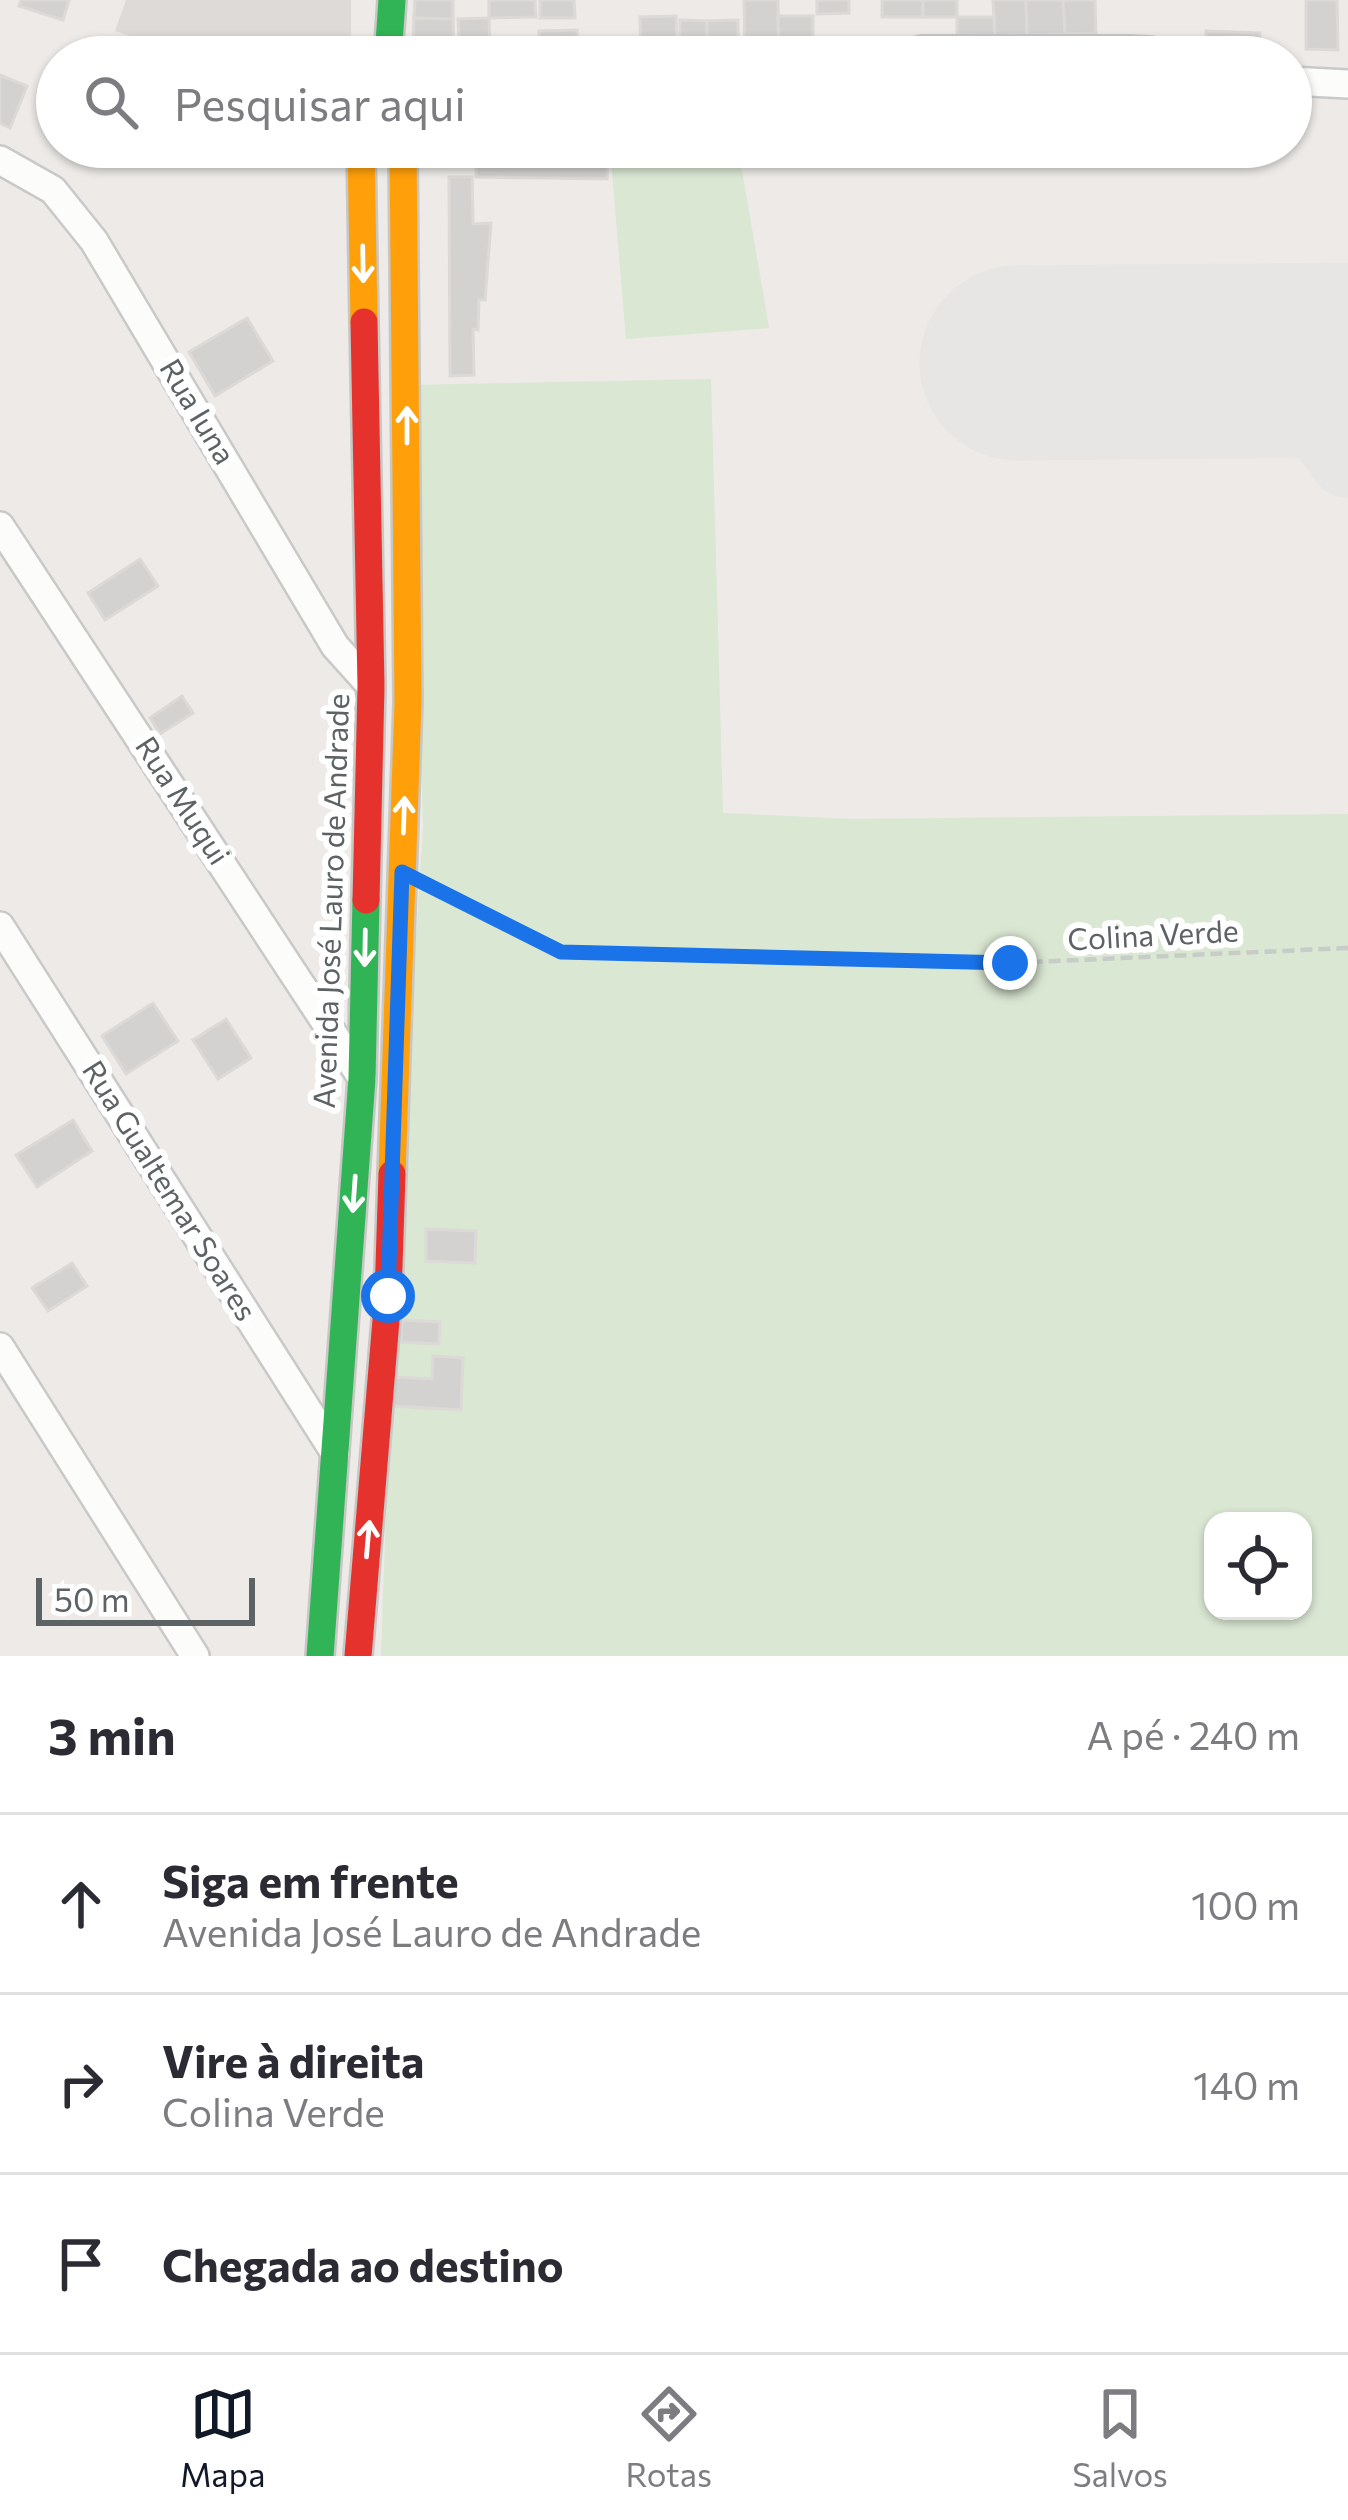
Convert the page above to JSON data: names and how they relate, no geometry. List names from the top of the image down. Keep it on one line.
{"streets":{"street":["Rua Iuna","Rua Muqui","Avenida José Lauro de Andrade","Rua Gualtemar Soares"],"path":["Colina Verde"]},"crossings":[["Rua Iuna","Avenida José Lauro de Andrade"],["Rua Muqui","Avenida José Lauro de Andrade"],["Avenida José Lauro de Andrade","Rua Gualtemar Soares"]],"scale_bar":"50 m","page":{"search":"Pesquisar aqui","scale":"50 m","heading":["3 min","A pé · 240 m"],"list":[["Siga em frente","Avenida José Lauro de Andrade","100 m"],["Vire à direita","Colina Verde","140 m"],"Chegada ao destino"],"nav":["Mapa","Rotas","Salvos"]}}
